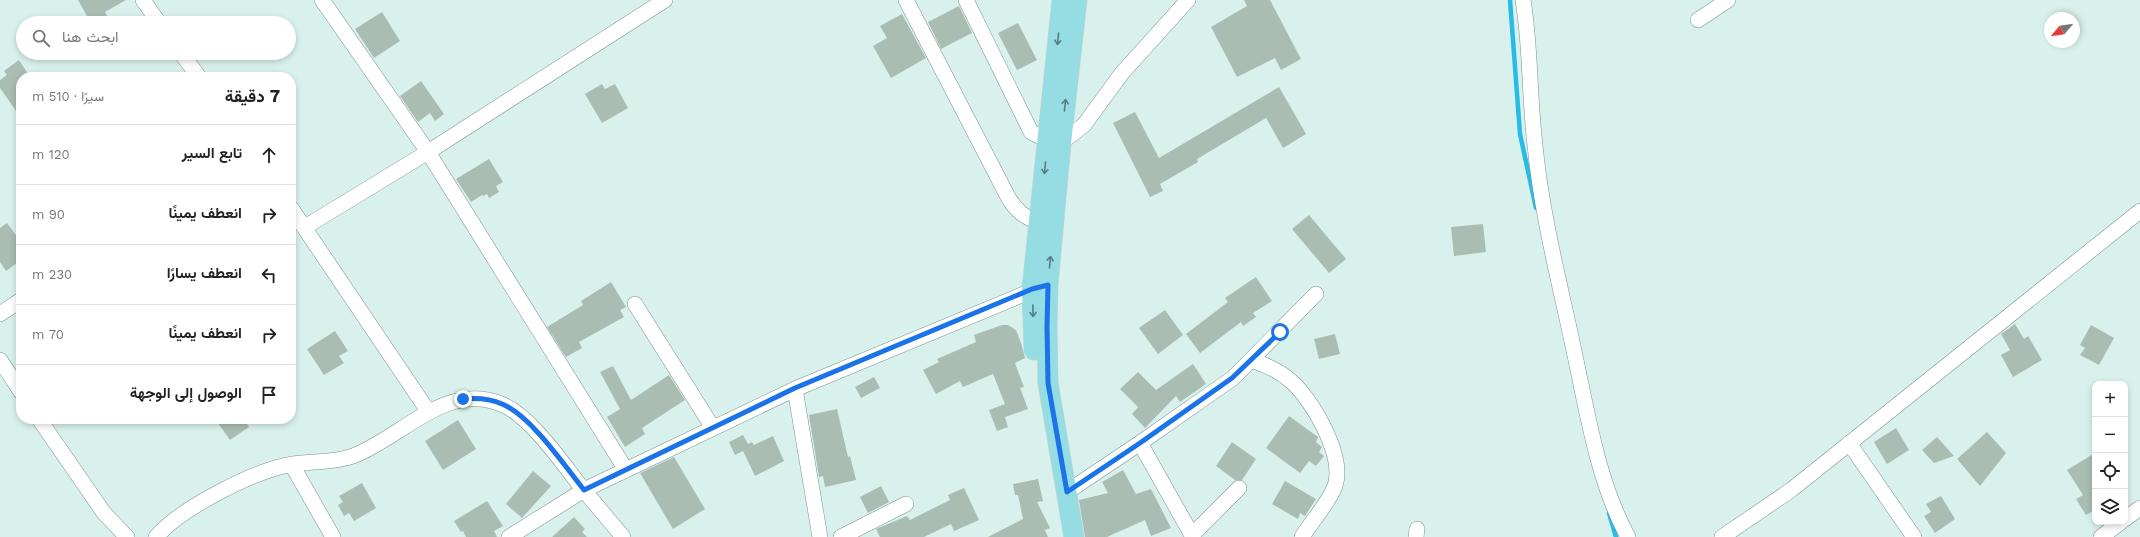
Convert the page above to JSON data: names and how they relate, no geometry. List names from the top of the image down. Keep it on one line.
{"north":"bottom left","page":{"search":"ابحث هنا","heading":["7 دقيقة","سيرًا · 510 m"],"list":[["تابع السير","120 m"],["انعطف يمينًا","90 m"],["انعطف يسارًا","230 m"],["انعطف يمينًا","70 m"],"الوصول إلى الوجهة"],"map_buttons":["+","−"]}}
